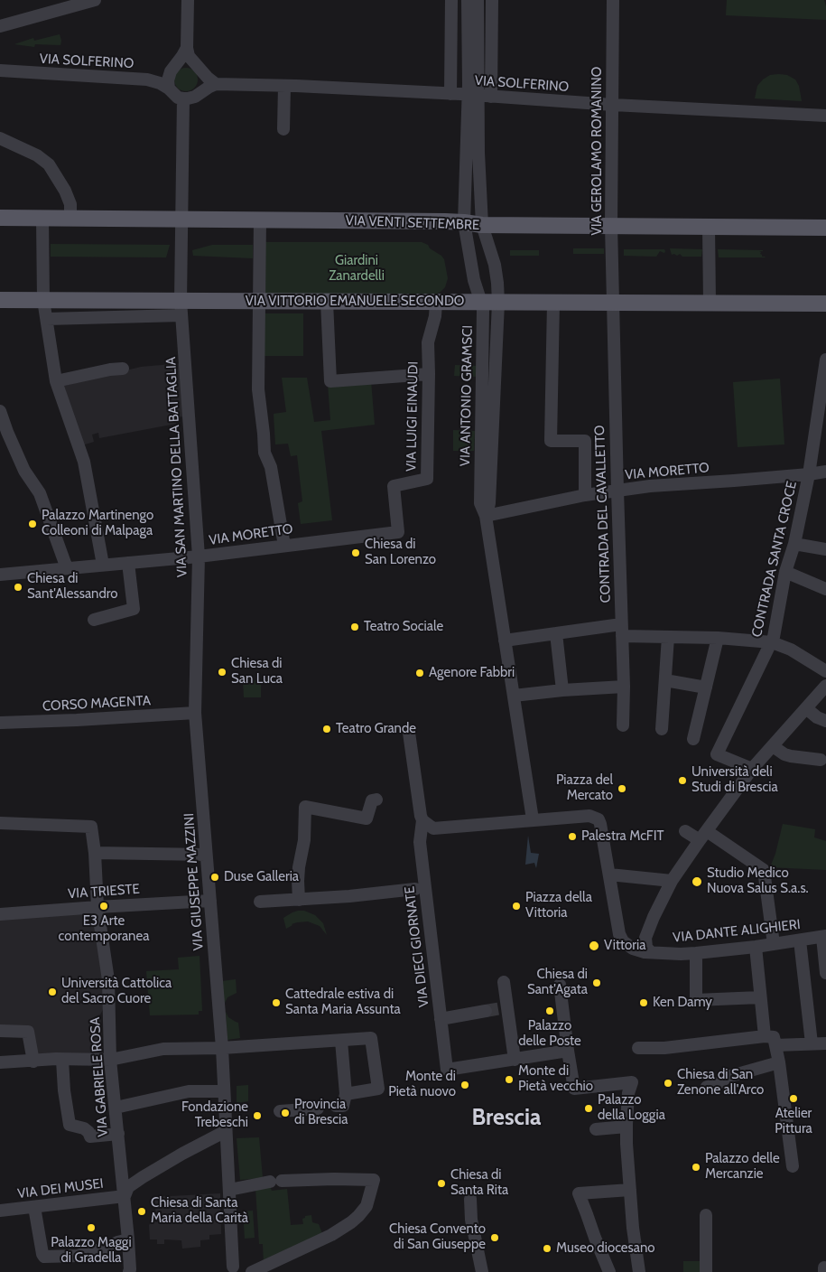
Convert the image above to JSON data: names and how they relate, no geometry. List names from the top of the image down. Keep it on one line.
{"streets":{"main road":["VIA VENTI SETTEMBRE","VIA VITTORIO EMANUELE SECONDO"],"street":["VIA SOLFERINO","VIA GEROLAMO ROMANINO","VIA ANTONIO GRAMSCI","VIA LUIGI EINAUDI","VIA SAN MARTINO DELLA BATTAGLIA","VIA MORETTO","CONTRADA DEL CAVALLETTO","CONTRADA SANTA CROCE","CORSO MAGENTA","VIA GIUSEPPE MAZZINI","VIA TRIESTE","VIA DANTE ALIGHIERI","VIA DIECI GIORNATE","VIA GABRIELE ROSA","VIA DEI MUSEI"]},"crossings":[["VIA SOLFERINO","VIA GEROLAMO ROMANINO"],["VIA SOLFERINO","VIA ANTONIO GRAMSCI"],["VIA SOLFERINO","VIA SAN MARTINO DELLA BATTAGLIA"],["VIA GEROLAMO ROMANINO","VIA VENTI SETTEMBRE"],["VIA GEROLAMO ROMANINO","VIA VITTORIO EMANUELE SECONDO"],["VIA GEROLAMO ROMANINO","CONTRADA DEL CAVALLETTO"],["VIA VENTI SETTEMBRE","VIA ANTONIO GRAMSCI"],["VIA VENTI SETTEMBRE","VIA SAN MARTINO DELLA BATTAGLIA"],["VIA VITTORIO EMANUELE SECONDO","VIA ANTONIO GRAMSCI"],["VIA VITTORIO EMANUELE SECONDO","VIA LUIGI EINAUDI"],["VIA VITTORIO EMANUELE SECONDO","VIA SAN MARTINO DELLA BATTAGLIA"],["VIA VITTORIO EMANUELE SECONDO","CONTRADA DEL CAVALLETTO"],["VIA ANTONIO GRAMSCI","VIA MORETTO"],["VIA LUIGI EINAUDI","VIA MORETTO"],["VIA SAN MARTINO DELLA BATTAGLIA","VIA MORETTO"],["VIA SAN MARTINO DELLA BATTAGLIA","CORSO MAGENTA"],["VIA SAN MARTINO DELLA BATTAGLIA","VIA GIUSEPPE MAZZINI"],["VIA MORETTO","CONTRADA DEL CAVALLETTO"],["VIA MORETTO","CONTRADA SANTA CROCE"],["CORSO MAGENTA","VIA GIUSEPPE MAZZINI"],["VIA GIUSEPPE MAZZINI","VIA TRIESTE"],["VIA TRIESTE","VIA GABRIELE ROSA"],["VIA GABRIELE ROSA","VIA DEI MUSEI"]],"districts":["Brescia"],"parks":["Giardini Zanardelli"],"places":["Palazzo Martinengo Colleoni di Malpaga","Chiesa di San Lorenzo","Chiesa di Sant'Alessandro","Teatro Sociale","Chiesa di San Luca","Agenore Fabbri","Teatro Grande","Università deli Studi di Brescia","Piazza del Mercato","Palestra McFIT","Duse Galleria","Studio Medico Nuova Salus S.a.s.","E3 Arte contemporanea","Piazza della Vittoria","Vittoria","Chiesa di Sant'Agata","Università Cattolica del Sacro Cuore","Cattedrale estiva di Santa Maria Assunta","Ken Damy","Palazzo delle Poste","Monte di Pietà vecchio","Chiesa di San Zenone all'Arco","Monte di Pietà nuovo","Atelier Pittura","Palazzo della Loggia","Provincia di Brescia","Fondazione Trebeschi","Palazzo delle Mercanzie","Chiesa di Santa Rita","Chiesa di Santa Maria della Carità","Palazzo Maggi di Gradella","Chiesa Convento di San Giuseppe","Museo diocesano"]}
